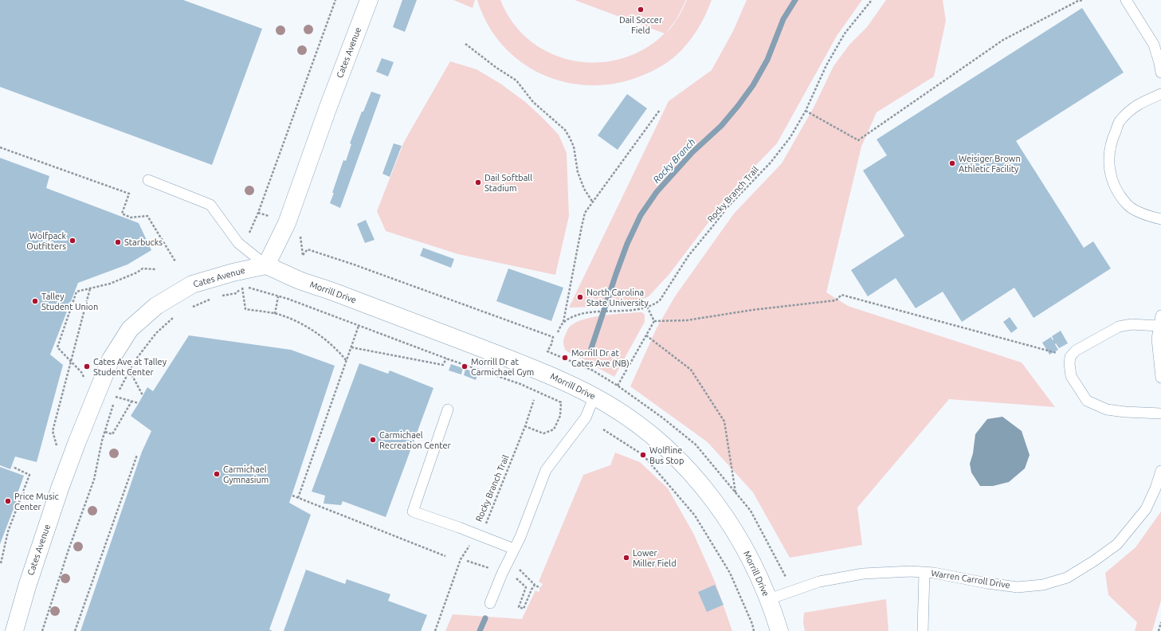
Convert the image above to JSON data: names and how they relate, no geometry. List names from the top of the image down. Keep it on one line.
{"streets":{"street":["Cates Avenue","Morrill Drive"],"lane":["Warren Carroll Drive"],"path":["Rocky Branch Trail"]},"crossings":[["Cates Avenue","Morrill Drive"],["Morrill Drive","Warren Carroll Drive"]],"water":["Rocky Branch"],"places":["Dail Soccer Field","Weisiger Brown Athletic Facility","Dail Softball Stadium","Wolfpack Outfitters","Starbucks","North Carolina State University","Talley Student Union","Morrill Dr at Cates Ave (NB)","Cates Ave at Talley Student Center","Morrill Dr at Carmichael Gym","Carmichael Recreation Center","Wolfline Bus Stop","Carmichael Gymnasium","Price Music Center","Lower Miller Field"]}
